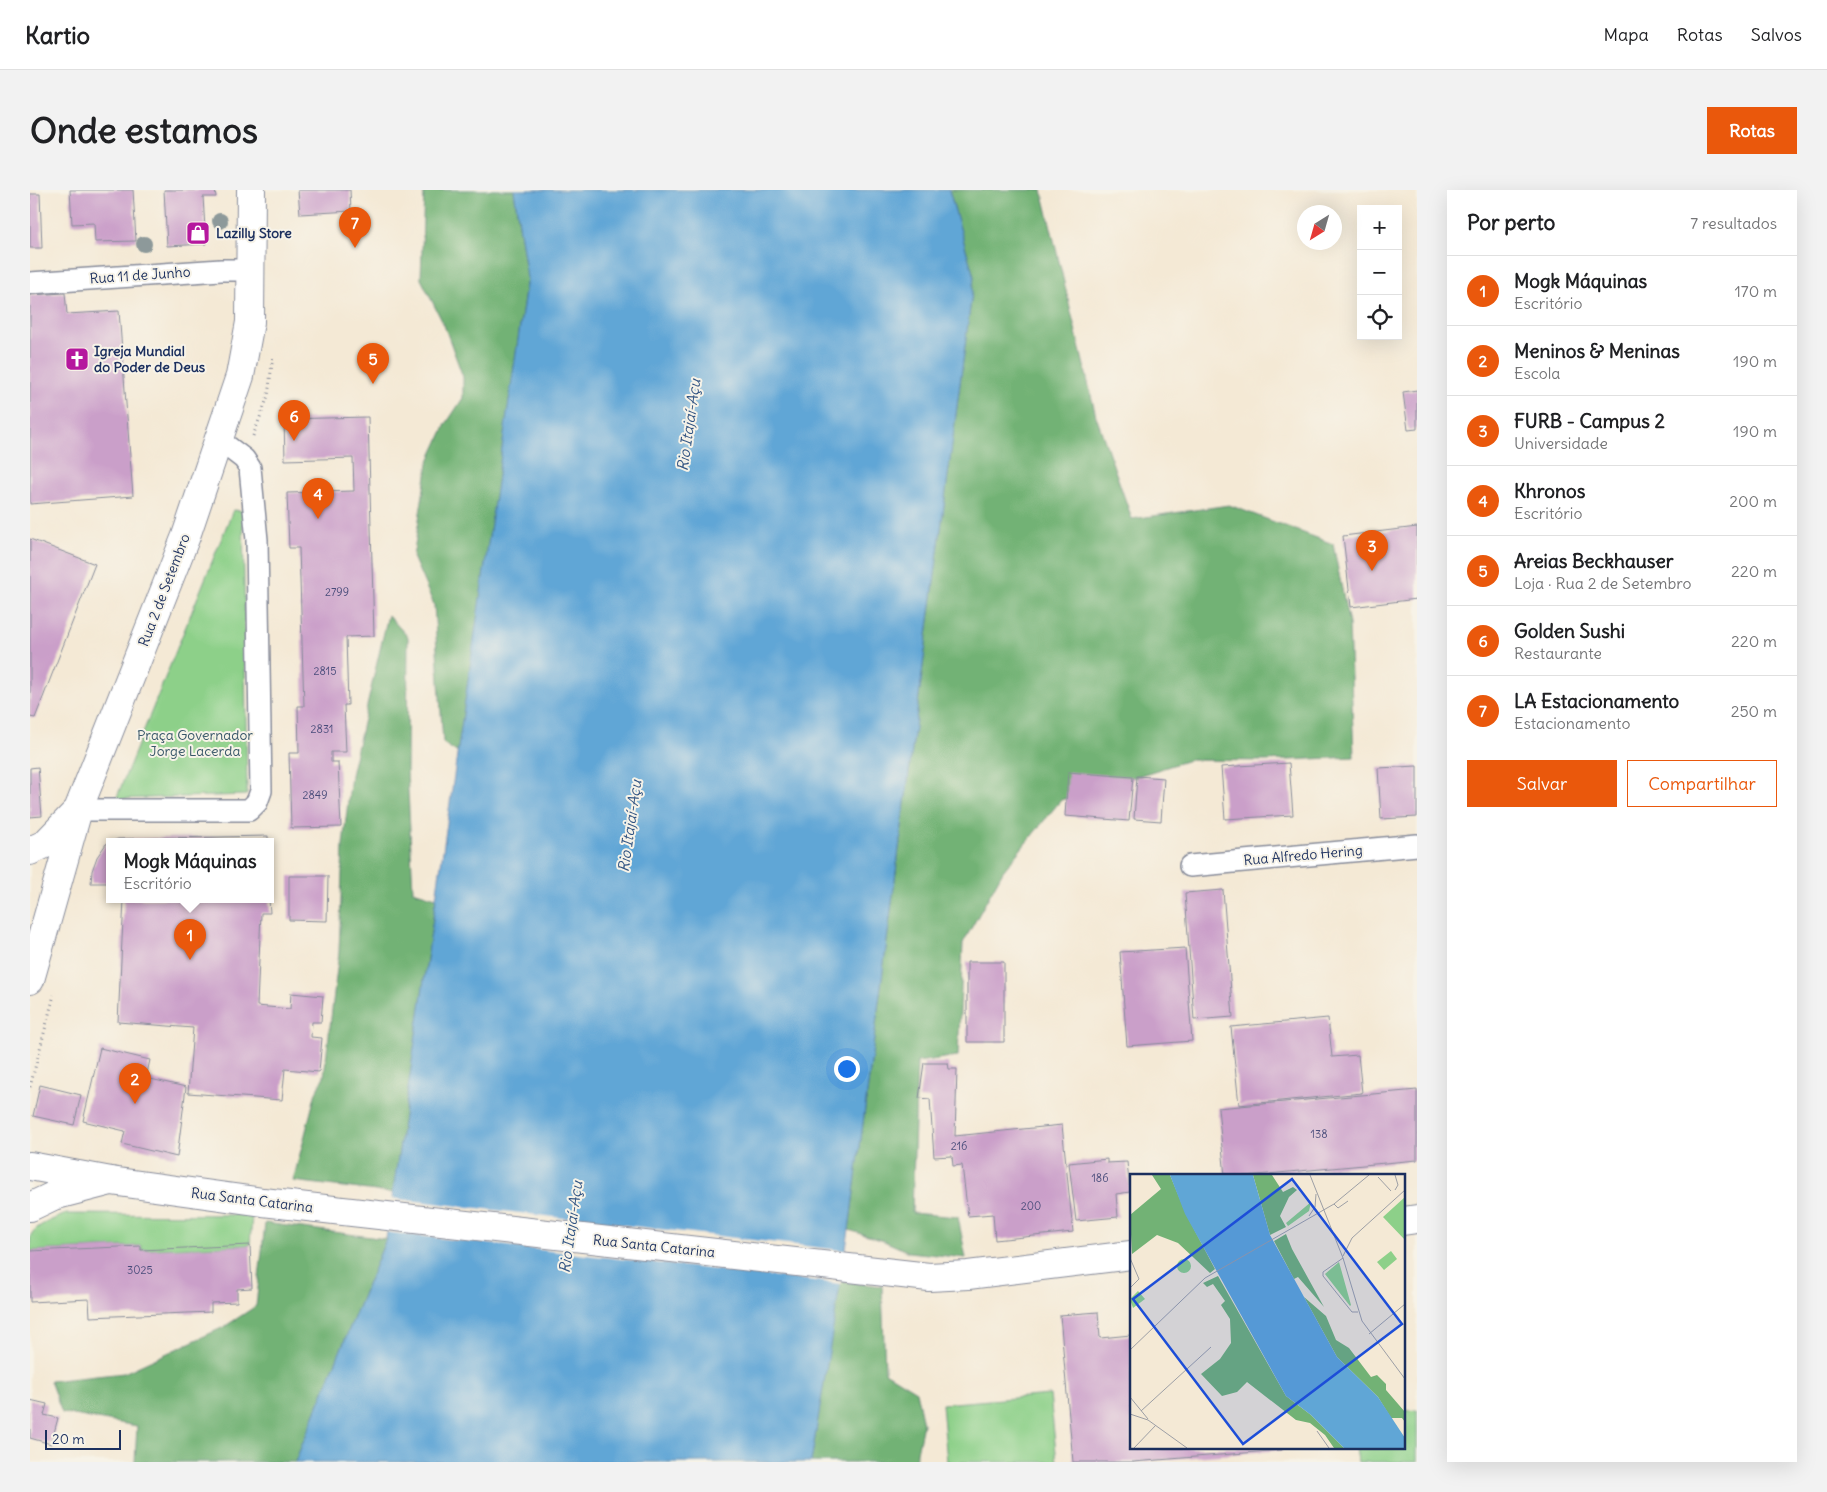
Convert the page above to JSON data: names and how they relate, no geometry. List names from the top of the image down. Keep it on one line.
{"streets":{"main road":["Rua 2 de Setembro","Rua Santa Catarina"],"street":["Rua 11 de Junho","Rua Alfredo Hering"]},"crossings":[["Rua 11 de Junho","Rua 2 de Setembro"]],"water":["Rio Itajaí-Açu"],"parks":["Praça Governador Jorge Lacerda"],"places":{"shop":["Lazilly Store"],"church":["Igreja Mundial do Poder de Deus"]},"house_numbers":["2799","2815","2831","2849","138","216","186","200","3025"],"scale_bar":"20 m","north":"bottom left","page":{"header":"Kartio","nav":["Mapa","Rotas","Salvos"],"buttons":["Rotas",["Salvar","Compartilhar"]],"title":"Onde estamos","heading":["Por perto","7 resultados"],"map_buttons":["+","−"],"pins":["7","5","6","4","3","1","2"],"list":[{"mark":"1","name":"Mogk Máquinas","note":"Escritório","value":"170 m"},{"mark":"2","name":"Meninos & Meninas","note":"Escola","value":"190 m"},{"mark":"3","name":"FURB - Campus 2","note":"Universidade","value":"190 m"},{"mark":"4","name":"Khronos","note":"Escritório","value":"200 m"},{"mark":"5","name":"Areias Beckhauser","note":"Loja · Rua 2 de Setembro","value":"220 m"},{"mark":"6","name":"Golden Sushi","note":"Restaurante","value":"220 m"},{"mark":"7","name":"LA Estacionamento","note":"Estacionamento","value":"250 m"}],"popup":["Mogk Máquinas","Escritório"],"scale":"20 m"}}
